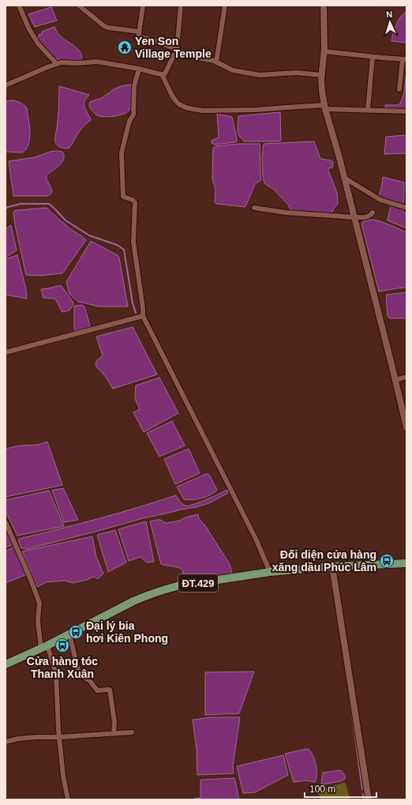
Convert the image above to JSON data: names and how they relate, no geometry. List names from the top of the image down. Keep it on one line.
{"streets":{"main road":["ĐT.429"]},"places":{"temple":["Yen Son Village Temple"],"bus stop":["Đối diện cửa hàng xăng dầu Phúc Lâm","Đại lý bia hơi Kiên Phong","Cửa hàng tóc Thanh Xuân"]},"scale_bar":"100 m","north":"top"}
